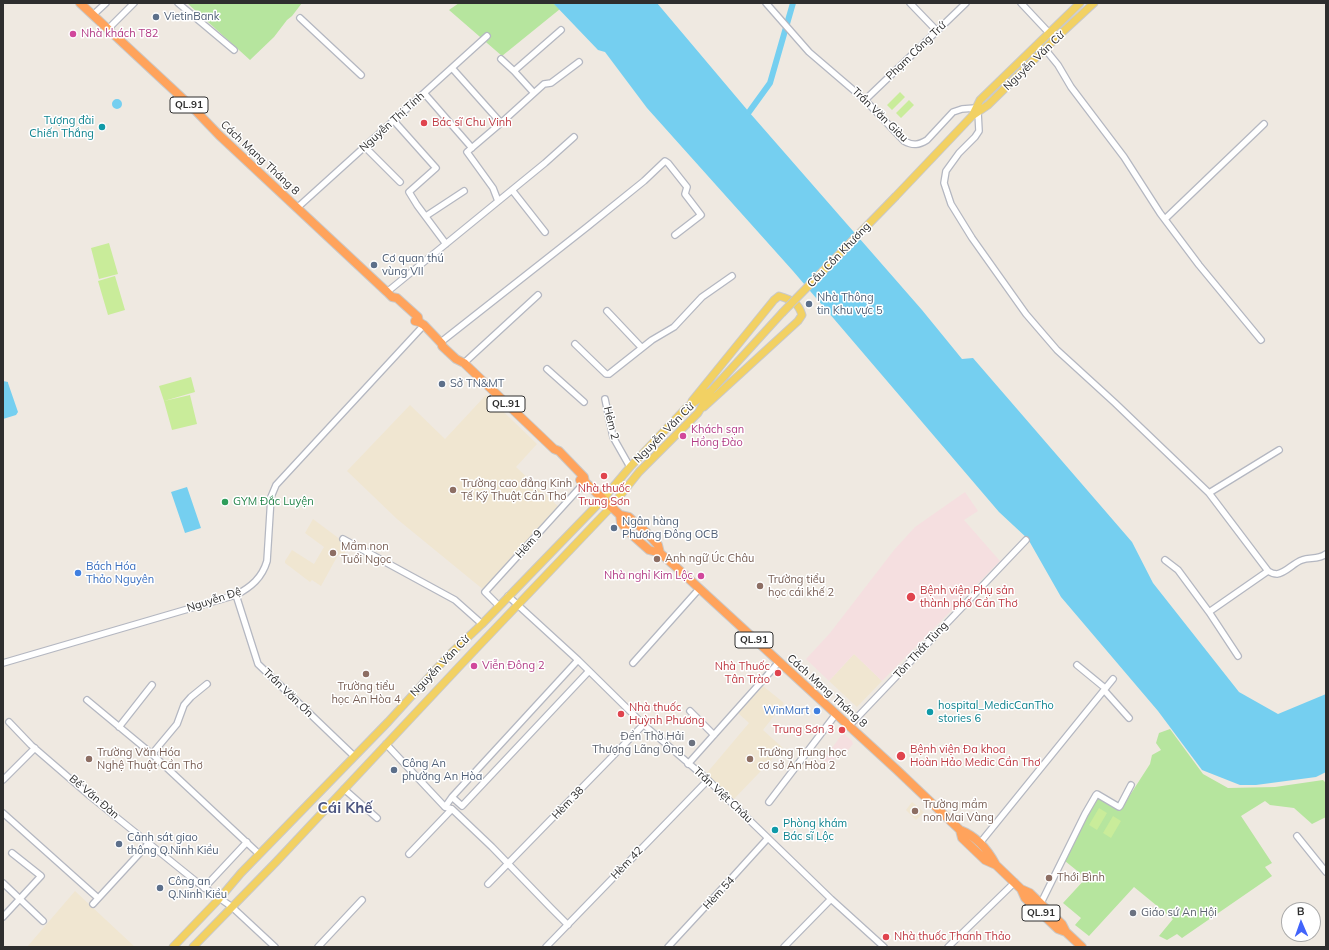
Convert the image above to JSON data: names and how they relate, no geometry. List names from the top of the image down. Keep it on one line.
{"streets":{"highway":["QL.91","Cách Mạng Tháng 8"],"main road":["Nguyễn Văn Cừ","Cầu Cồn Khương"],"street":["Phạm Công Trứ","Trần Văn Giàu","Nguyễn Thị Tính","Hẻm 2","Hẻm 9","Nguyễn Đệ","Tôn Thất Tùng","Trần Văn Ơn","Trần Việt Châu","Bế Văn Đàn","Hèm 38","Hèm 42","Hèm 54"]},"crossings":[["Phạm Công Trứ","Trần Văn Giàu"],["Nguyễn Văn Cừ","Trần Văn Giàu"],["Nguyễn Văn Cừ","Cách Mạng Tháng 8"],["Nguyễn Văn Cừ","Cầu Cồn Khương"],["Nguyễn Văn Cừ","Hẻm 2"],["Nguyễn Văn Cừ","Hẻm 9"],["Nguyễn Văn Cừ","Trần Văn Ơn"],["Nguyễn Văn Cừ","Trần Việt Châu"],["Nguyễn Văn Cừ","Bế Văn Đàn"],["Nguyễn Thị Tính","Cách Mạng Tháng 8"],["Cách Mạng Tháng 8","Hẻm 9"],["Cách Mạng Tháng 8","Nguyễn Đệ"],["Cách Mạng Tháng 8","Tôn Thất Tùng"],["Nguyễn Đệ","Trần Văn Ơn"],["Trần Việt Châu","Hèm 38"],["Trần Việt Châu","Hèm 42"],["Trần Việt Châu","Hèm 54"]],"districts":["Cái Khế"],"places":["VietinBank","Nhà khách T82","Bác sĩ Chu Vinh","Tượng đài Chiến Thắng","Cơ quan thú vùng VII","Nhà Thông tin Khu vực 5","Sở TN&MT","Khách sạn Hồng Đào","Nhà thuốc Trung Sơn","Trường cao đẳng Kinh Tế Kỹ Thuật Cần Thơ","GYM Đắc Luyện","Ngân hàng Phương Đông OCB","Mầm non Tuổi Ngọc","Anh ngữ Úc Châu","Bách Hóa Thảo Nguyên","Nhà nghỉ Kim Lộc","Trường tiểu học cái khế 2","Bệnh viện Phụ sản thành phố Cần Thơ","Viễn Đông 2","Nhà Thuốc Tân Trào","Trường tiểu học An Hòa 4","WinMart","hospital_MedicCanTho stories 6","Nhà thuốc Huỳnh Phương","Trung Sơn 3","Đền Thờ Hải Thượng Lãng Ông","Bệnh viện Đa khoa Hoàn Hảo Medic Cần Thơ","Trường Văn Hóa Nghệ Thuật Cần Thơ","Trường Trung học cơ sở An Hòa 2","Công An phường An Hòa","Trường mầm non Mai Vàng","Phòng khám Bác sĩ Lộc","Cảnh sát giao thông Q.Ninh Kiều","Thới Bình","Công an Q.Ninh Kiều","Giáo sứ An Hội","Nhà thuốc Thanh Thảo"],"north":"top"}
